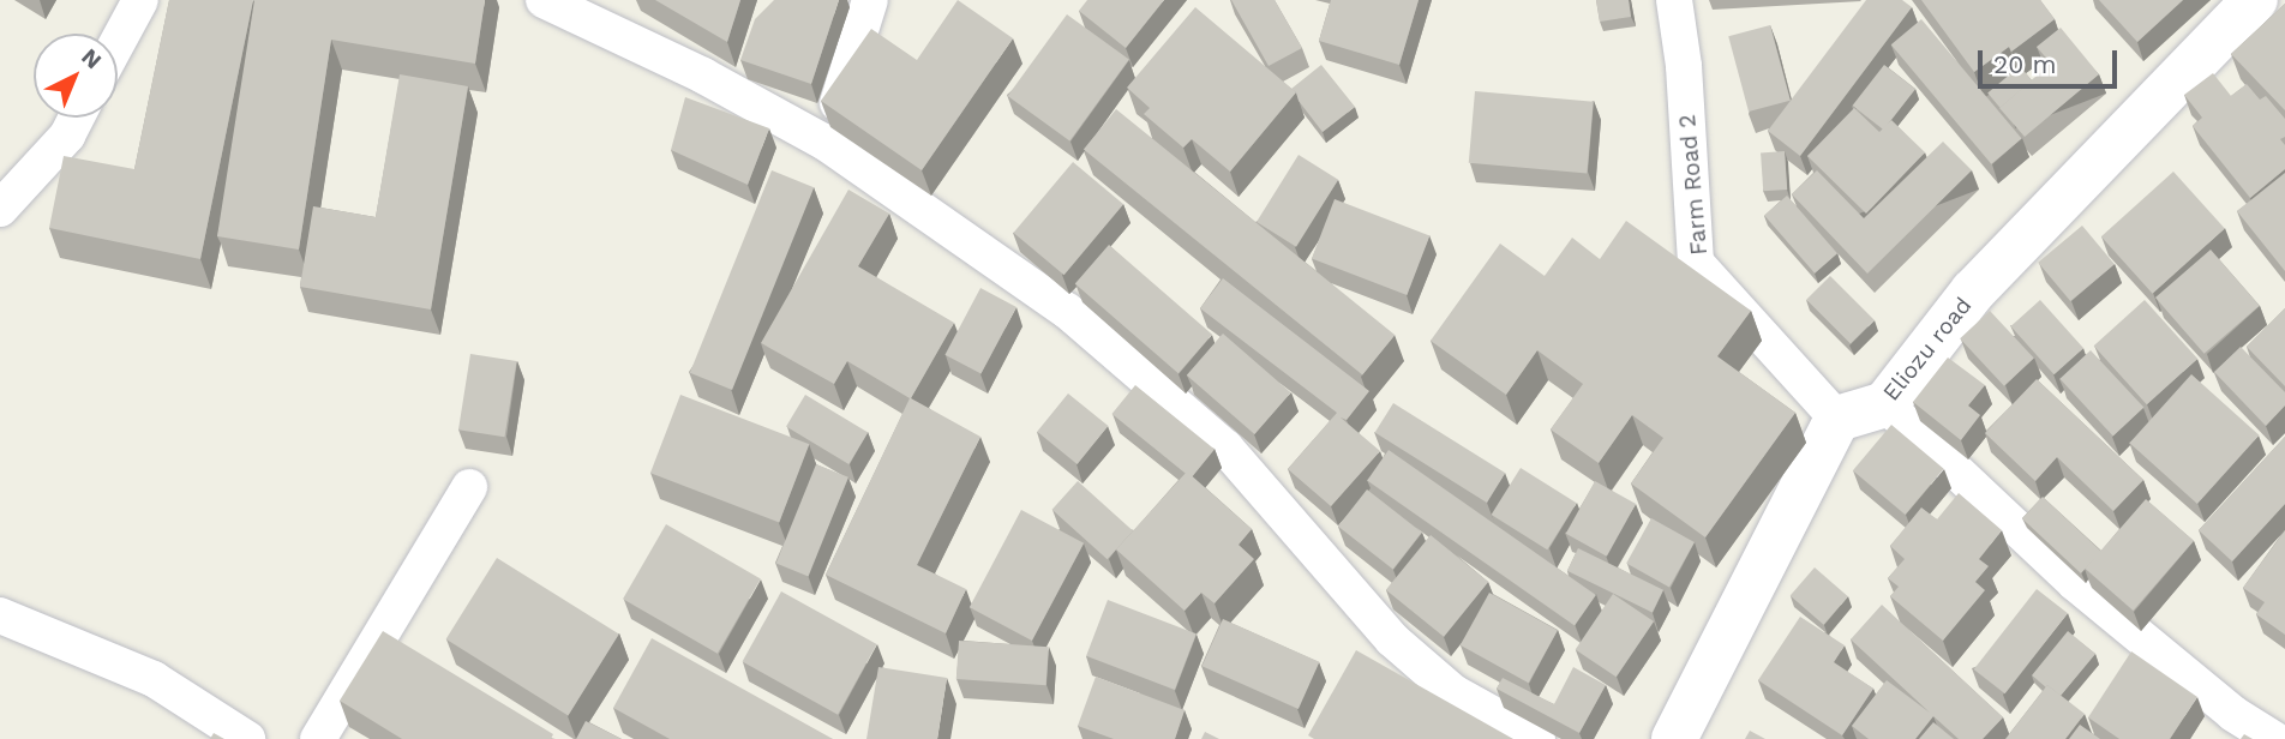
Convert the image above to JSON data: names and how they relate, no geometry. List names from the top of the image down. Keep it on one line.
{"streets":{"street":["Farm Road 2","Eliozu road"]},"crossings":[["Farm Road 2","Eliozu road"]],"scale_bar":"20 m","north":"top right"}
